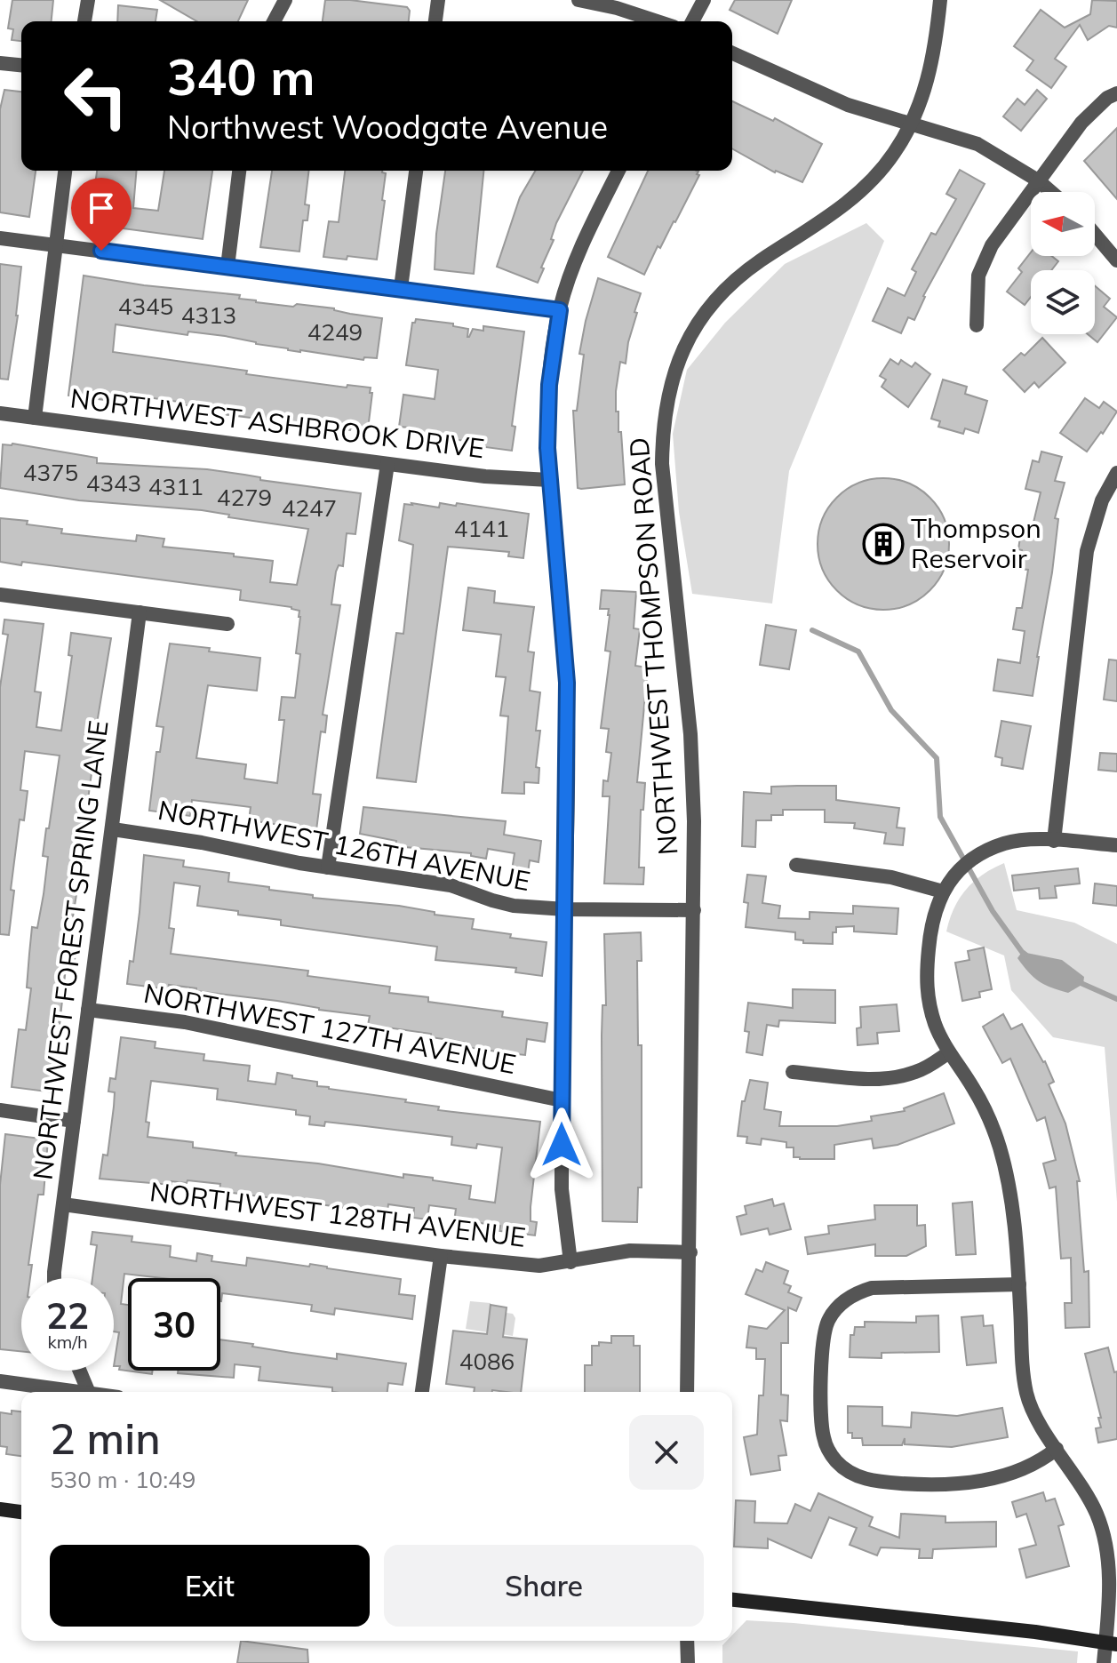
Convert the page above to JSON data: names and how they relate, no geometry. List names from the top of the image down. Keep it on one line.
{"streets":{"street":["NORTHWEST ASHBROOK DRIVE","NORTHWEST THOMPSON ROAD","NORTHWEST 126TH AVENUE","NORTHWEST FOREST SPRING LANE","NORTHWEST 127TH AVENUE","NORTHWEST 128TH AVENUE"]},"crossings":[["NORTHWEST THOMPSON ROAD","NORTHWEST 126TH AVENUE"],["NORTHWEST THOMPSON ROAD","NORTHWEST 128TH AVENUE"],["NORTHWEST 126TH AVENUE","NORTHWEST FOREST SPRING LANE"],["NORTHWEST FOREST SPRING LANE","NORTHWEST 127TH AVENUE"],["NORTHWEST FOREST SPRING LANE","NORTHWEST 128TH AVENUE"]],"places":{"building":["Thompson Reservoir"]},"house_numbers":["4345","4313","4249","4375","4343","4311","4279","4247","4141","4086"],"north":"left","page":{"turn":["340 m","Northwest Woodgate Avenue"],"speed":"22 km/h","limit":"30","heading":["2 min","530 m · 10:49"],"buttons":["Exit","Share"]}}
